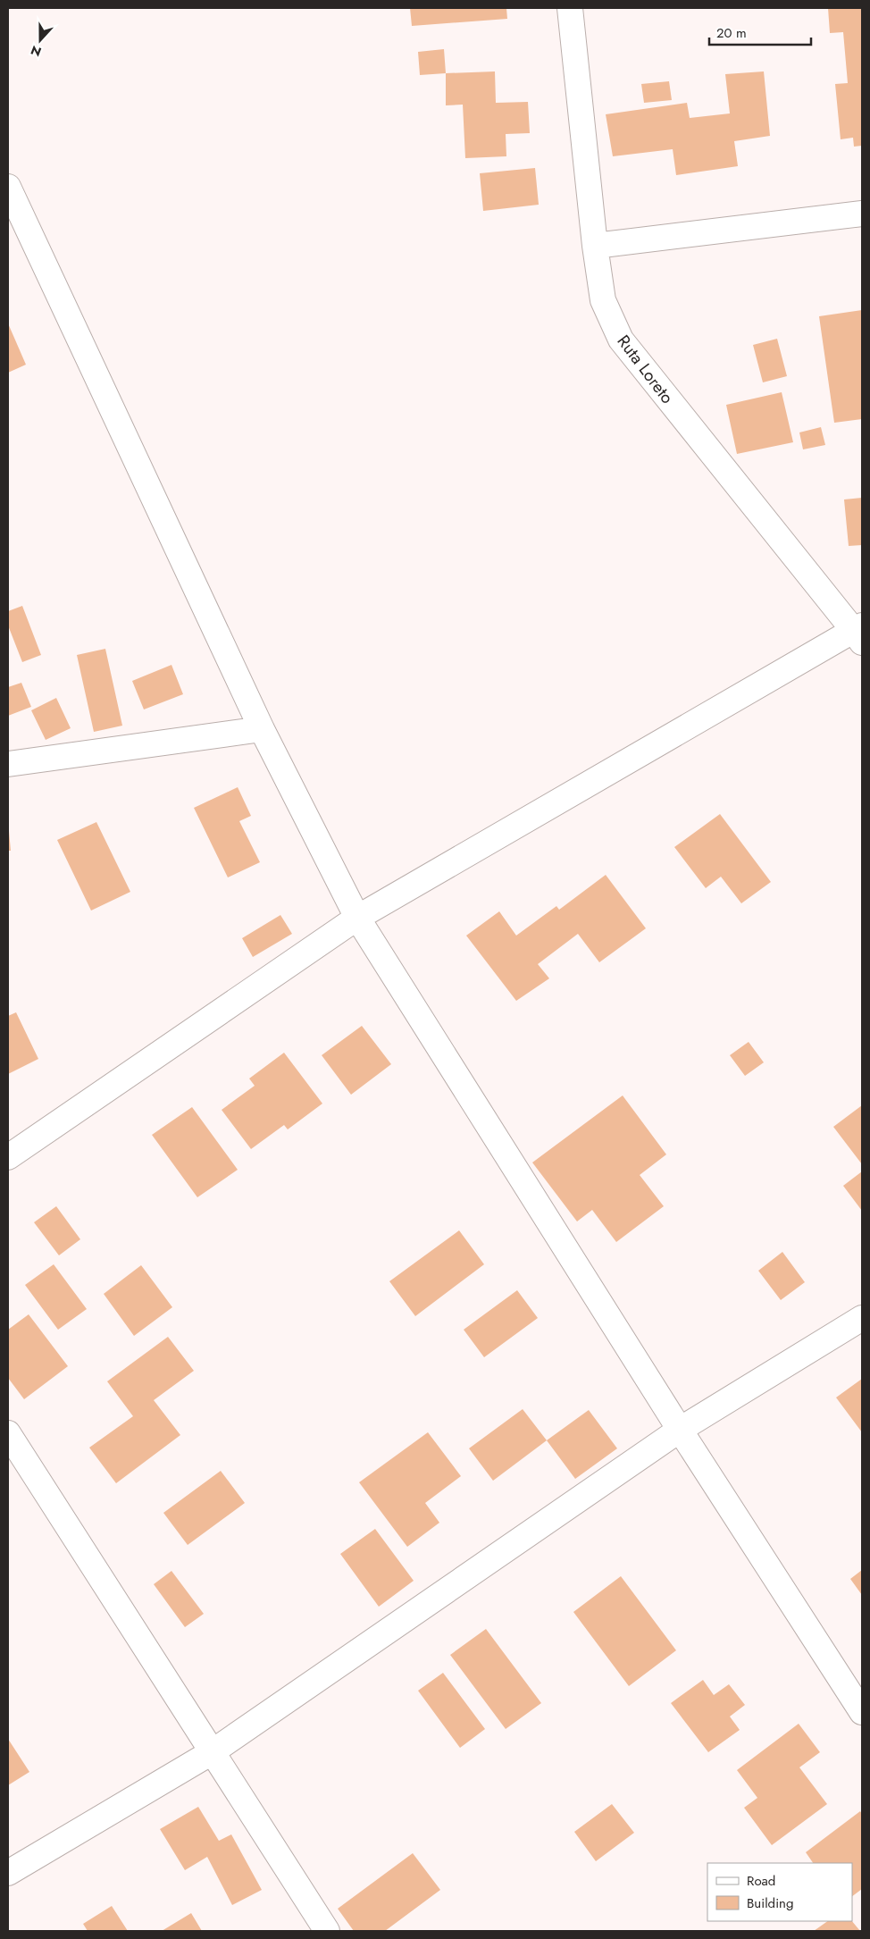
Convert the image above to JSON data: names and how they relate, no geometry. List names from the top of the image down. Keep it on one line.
{"streets":{"street":["Ruta Loreto"]},"legend":["Road","Building"],"scale_bar":"20 m","north":"bottom"}
